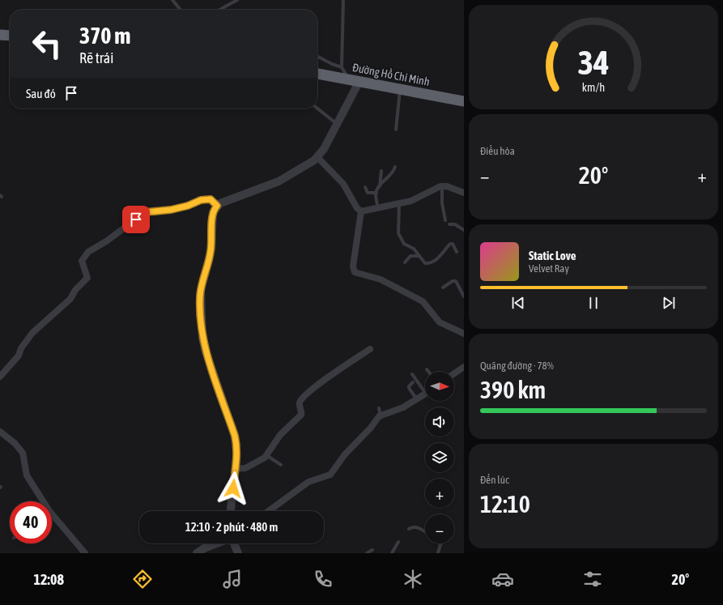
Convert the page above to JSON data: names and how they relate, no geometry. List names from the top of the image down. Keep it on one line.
{"streets":{"highway":["Đường Hồ Chí Minh"]},"north":"right","page":{"turn":["370 m","Rẽ trái"],"then":"Sau đó","tile":["Điều hòa",["Quãng đường · 78%","390 km"],["Đến lúc","12:10"]],"heat":["−","20°","+"],"song":["Static Love","Velvet Ray"],"map_buttons":["+","−"],"limit":"40","trip":"12:10 · 2 phút · 480 m","tabs":["12:08","20°"],"gauge":["34","km/h"]}}
